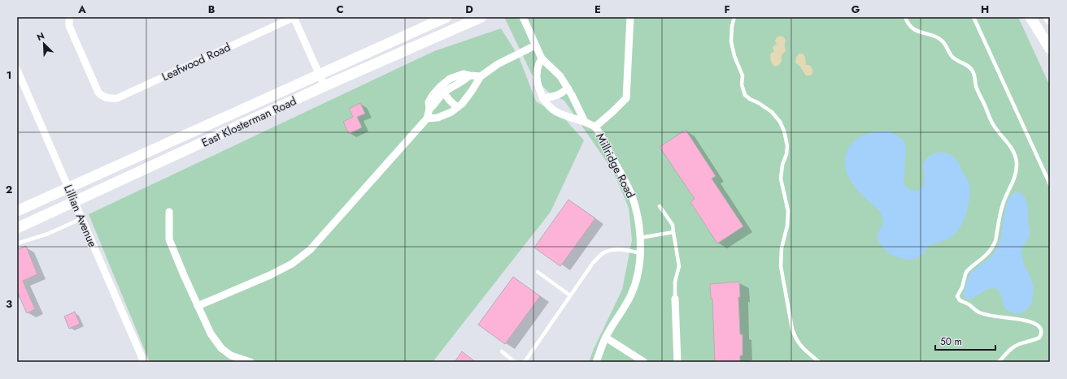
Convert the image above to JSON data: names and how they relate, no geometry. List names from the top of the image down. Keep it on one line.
{"streets":{"main road":["East Klosterman Road"],"street":["Leafwood Road","Millridge Road","Lillian Avenue"]},"crossings":[["East Klosterman Road","Lillian Avenue"]],"scale_bar":"50 m","north":"top left","grid":{"columns":["A","B","C","D","E","F","G","H"],"rows":["1","2","3"]}}
